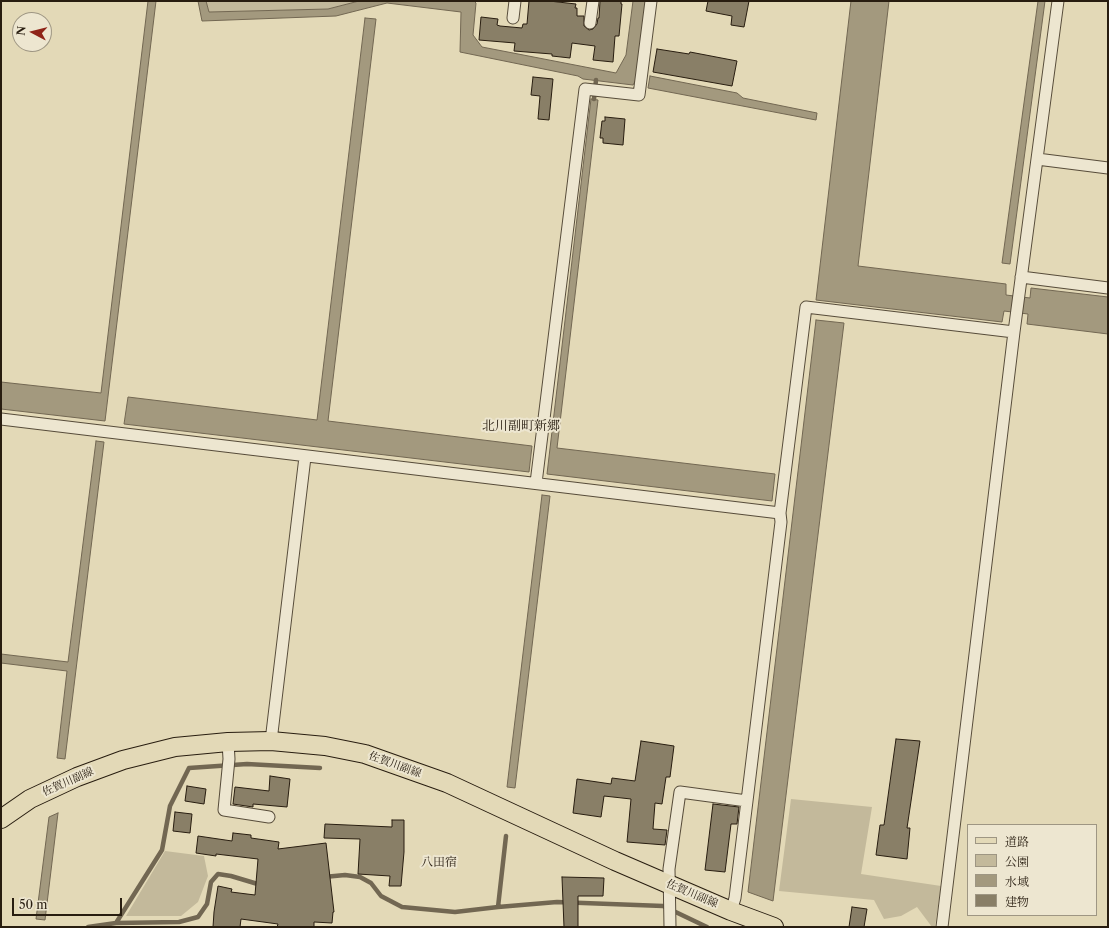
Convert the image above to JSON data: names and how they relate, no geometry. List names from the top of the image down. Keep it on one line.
{"streets":{"main road":["佐賀川副線"]},"districts":["北川副町新郷","八田宿"],"legend":["道路","公園","水域","建物"],"scale_bar":"50 m","north":"left"}
